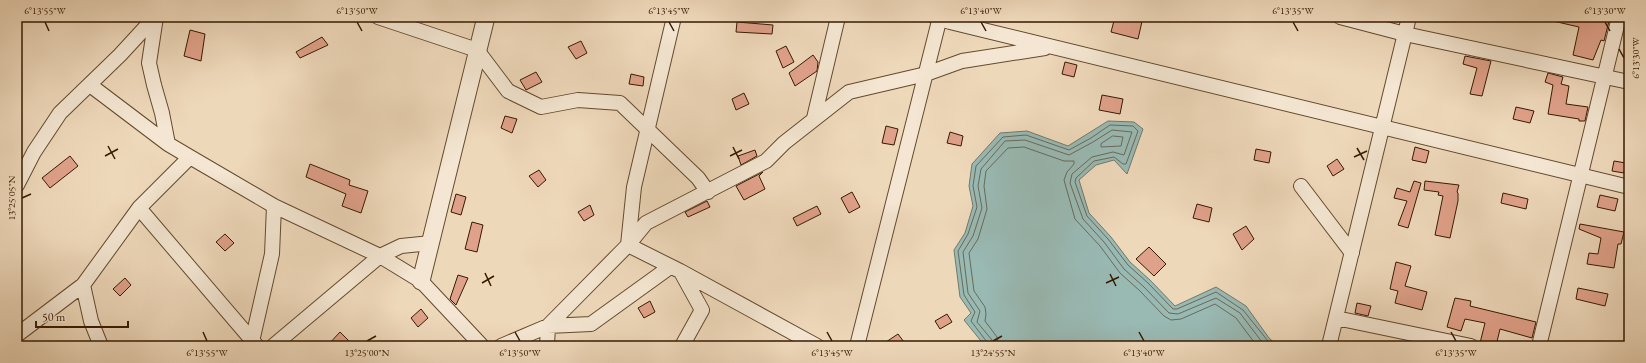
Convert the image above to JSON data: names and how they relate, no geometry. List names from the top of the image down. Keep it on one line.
{"scale_bar":"50 m","coordinates":["6°13'55\"W","6°13'50\"W","6°13'45\"W","6°13'40\"W","6°13'35\"W","6°13'30\"W","13°25'05\"N","13°25'00\"N","13°24'55\"N"]}
